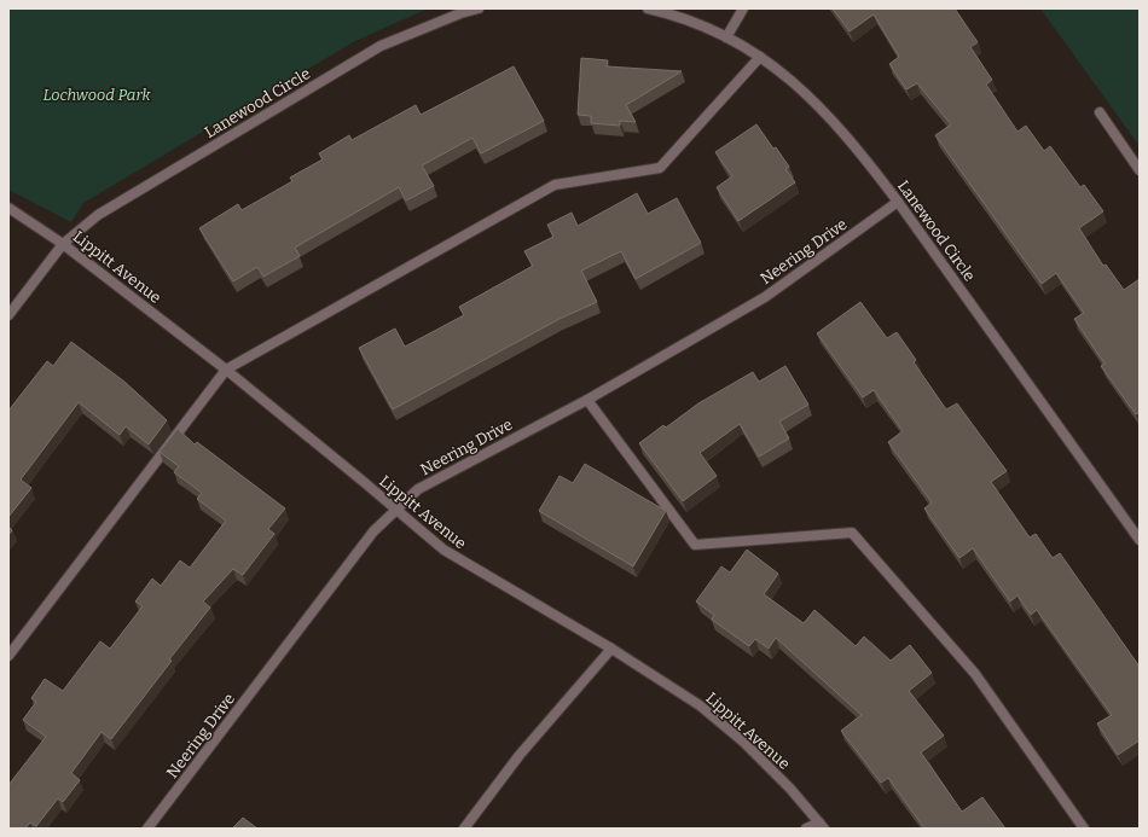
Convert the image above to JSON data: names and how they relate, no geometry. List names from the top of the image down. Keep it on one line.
{"streets":{"street":["Lanewood Circle","Neering Drive","Lippitt Avenue"]},"crossings":[["Lanewood Circle","Neering Drive"],["Lanewood Circle","Lippitt Avenue"],["Neering Drive","Lippitt Avenue"]],"parks":["Lochwood Park"]}
